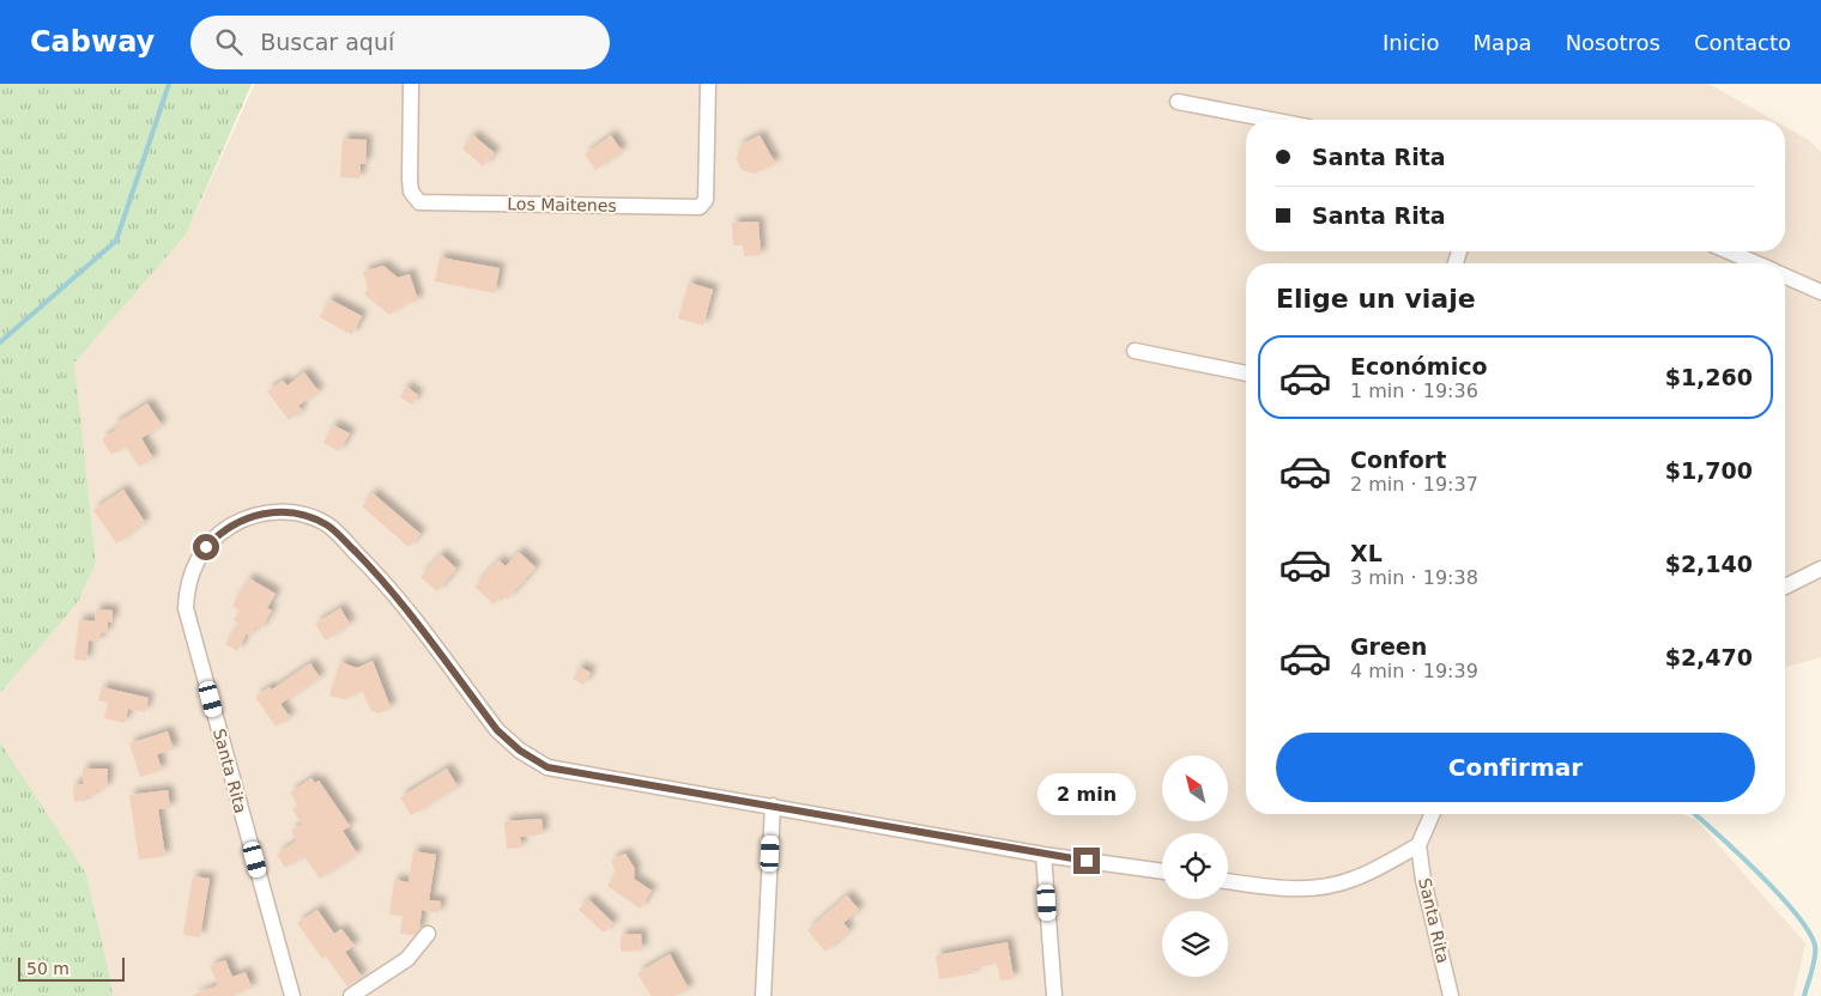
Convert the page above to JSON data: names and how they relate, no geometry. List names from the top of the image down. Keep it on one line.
{"streets":{"street":["Los Maitenes","Santa Rita"]},"scale_bar":"50 m","north":"top left","page":{"header":"Cabway","search":"Buscar aquí","nav":["Inicio","Mapa","Nosotros","Contacto"],"banner":["Santa Rita","Santa Rita"],"heading":"Elige un viaje","list":[{"name":"Económico","note":"1 min · 19:36","value":"$1,260"},{"name":"Confort","note":"2 min · 19:37","value":"$1,700"},{"name":"XL","note":"3 min · 19:38","value":"$2,140"},{"name":"Green","note":"4 min · 19:39","value":"$2,470"}],"buttons":"Confirmar","bubble":"2 min","scale":"50 m"}}
